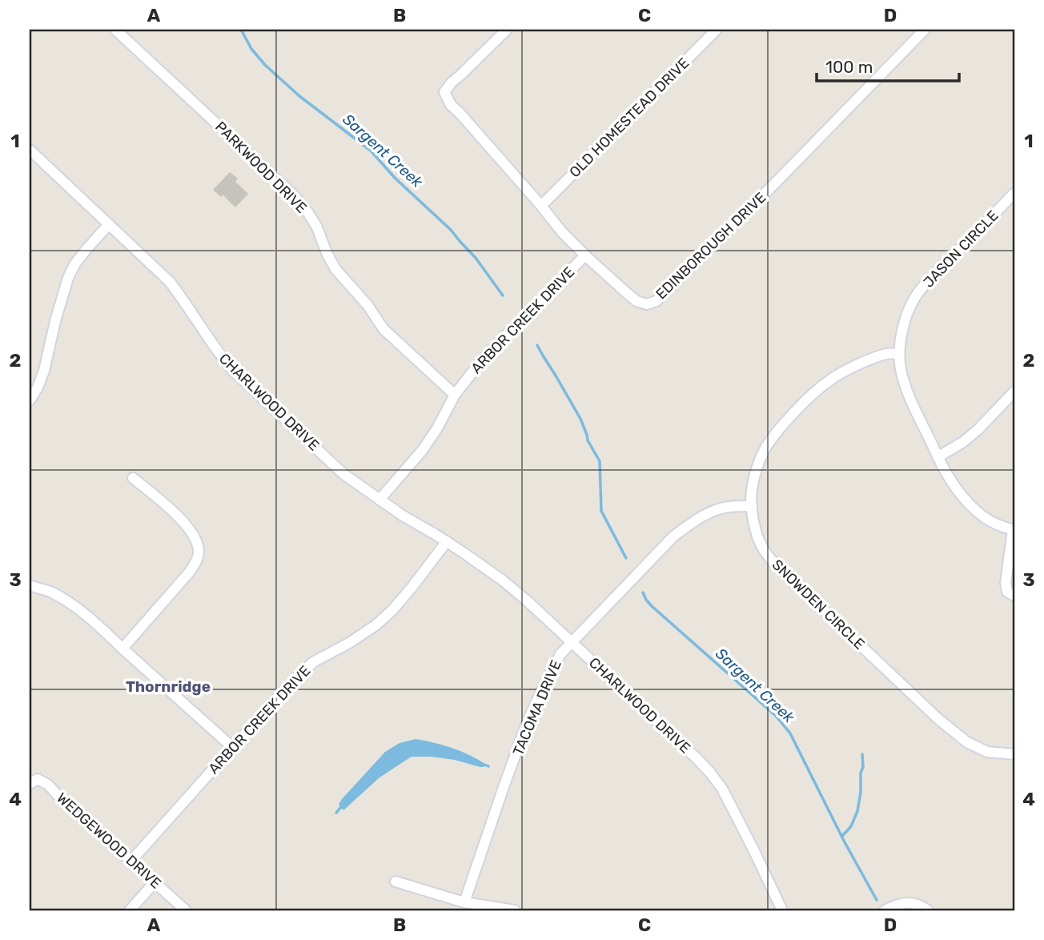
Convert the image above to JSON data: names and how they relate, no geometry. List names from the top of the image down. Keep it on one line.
{"streets":{"street":["OLD HOMESTEAD DRIVE","PARKWOOD DRIVE","EDINBOROUGH DRIVE","JASON CIRCLE","ARBOR CREEK DRIVE","CHARLWOOD DRIVE","SNOWDEN CIRCLE","TACOMA DRIVE","WEDGEWOOD DRIVE"]},"crossings":[["OLD HOMESTEAD DRIVE","EDINBOROUGH DRIVE"],["PARKWOOD DRIVE","ARBOR CREEK DRIVE"],["EDINBOROUGH DRIVE","ARBOR CREEK DRIVE"],["JASON CIRCLE","SNOWDEN CIRCLE"],["ARBOR CREEK DRIVE","CHARLWOOD DRIVE"],["ARBOR CREEK DRIVE","WEDGEWOOD DRIVE"],["CHARLWOOD DRIVE","TACOMA DRIVE"],["SNOWDEN CIRCLE","TACOMA DRIVE"]],"districts":["Thornridge"],"water":["Sargent Creek"],"scale_bar":"100 m","grid":{"columns":["A","B","C","D"],"rows":["1","2","3","4"]}}
